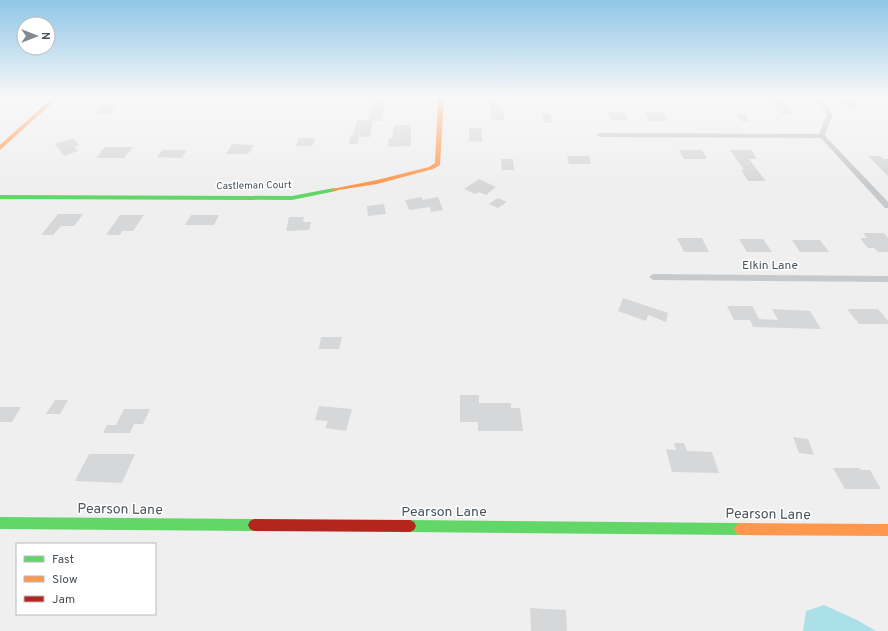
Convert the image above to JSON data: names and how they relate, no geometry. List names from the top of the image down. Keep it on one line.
{"streets":{"street":["Castleman Court","Elkin Lane","Pearson Lane"]},"legend":["Fast","Slow","Jam"],"north":"right"}
